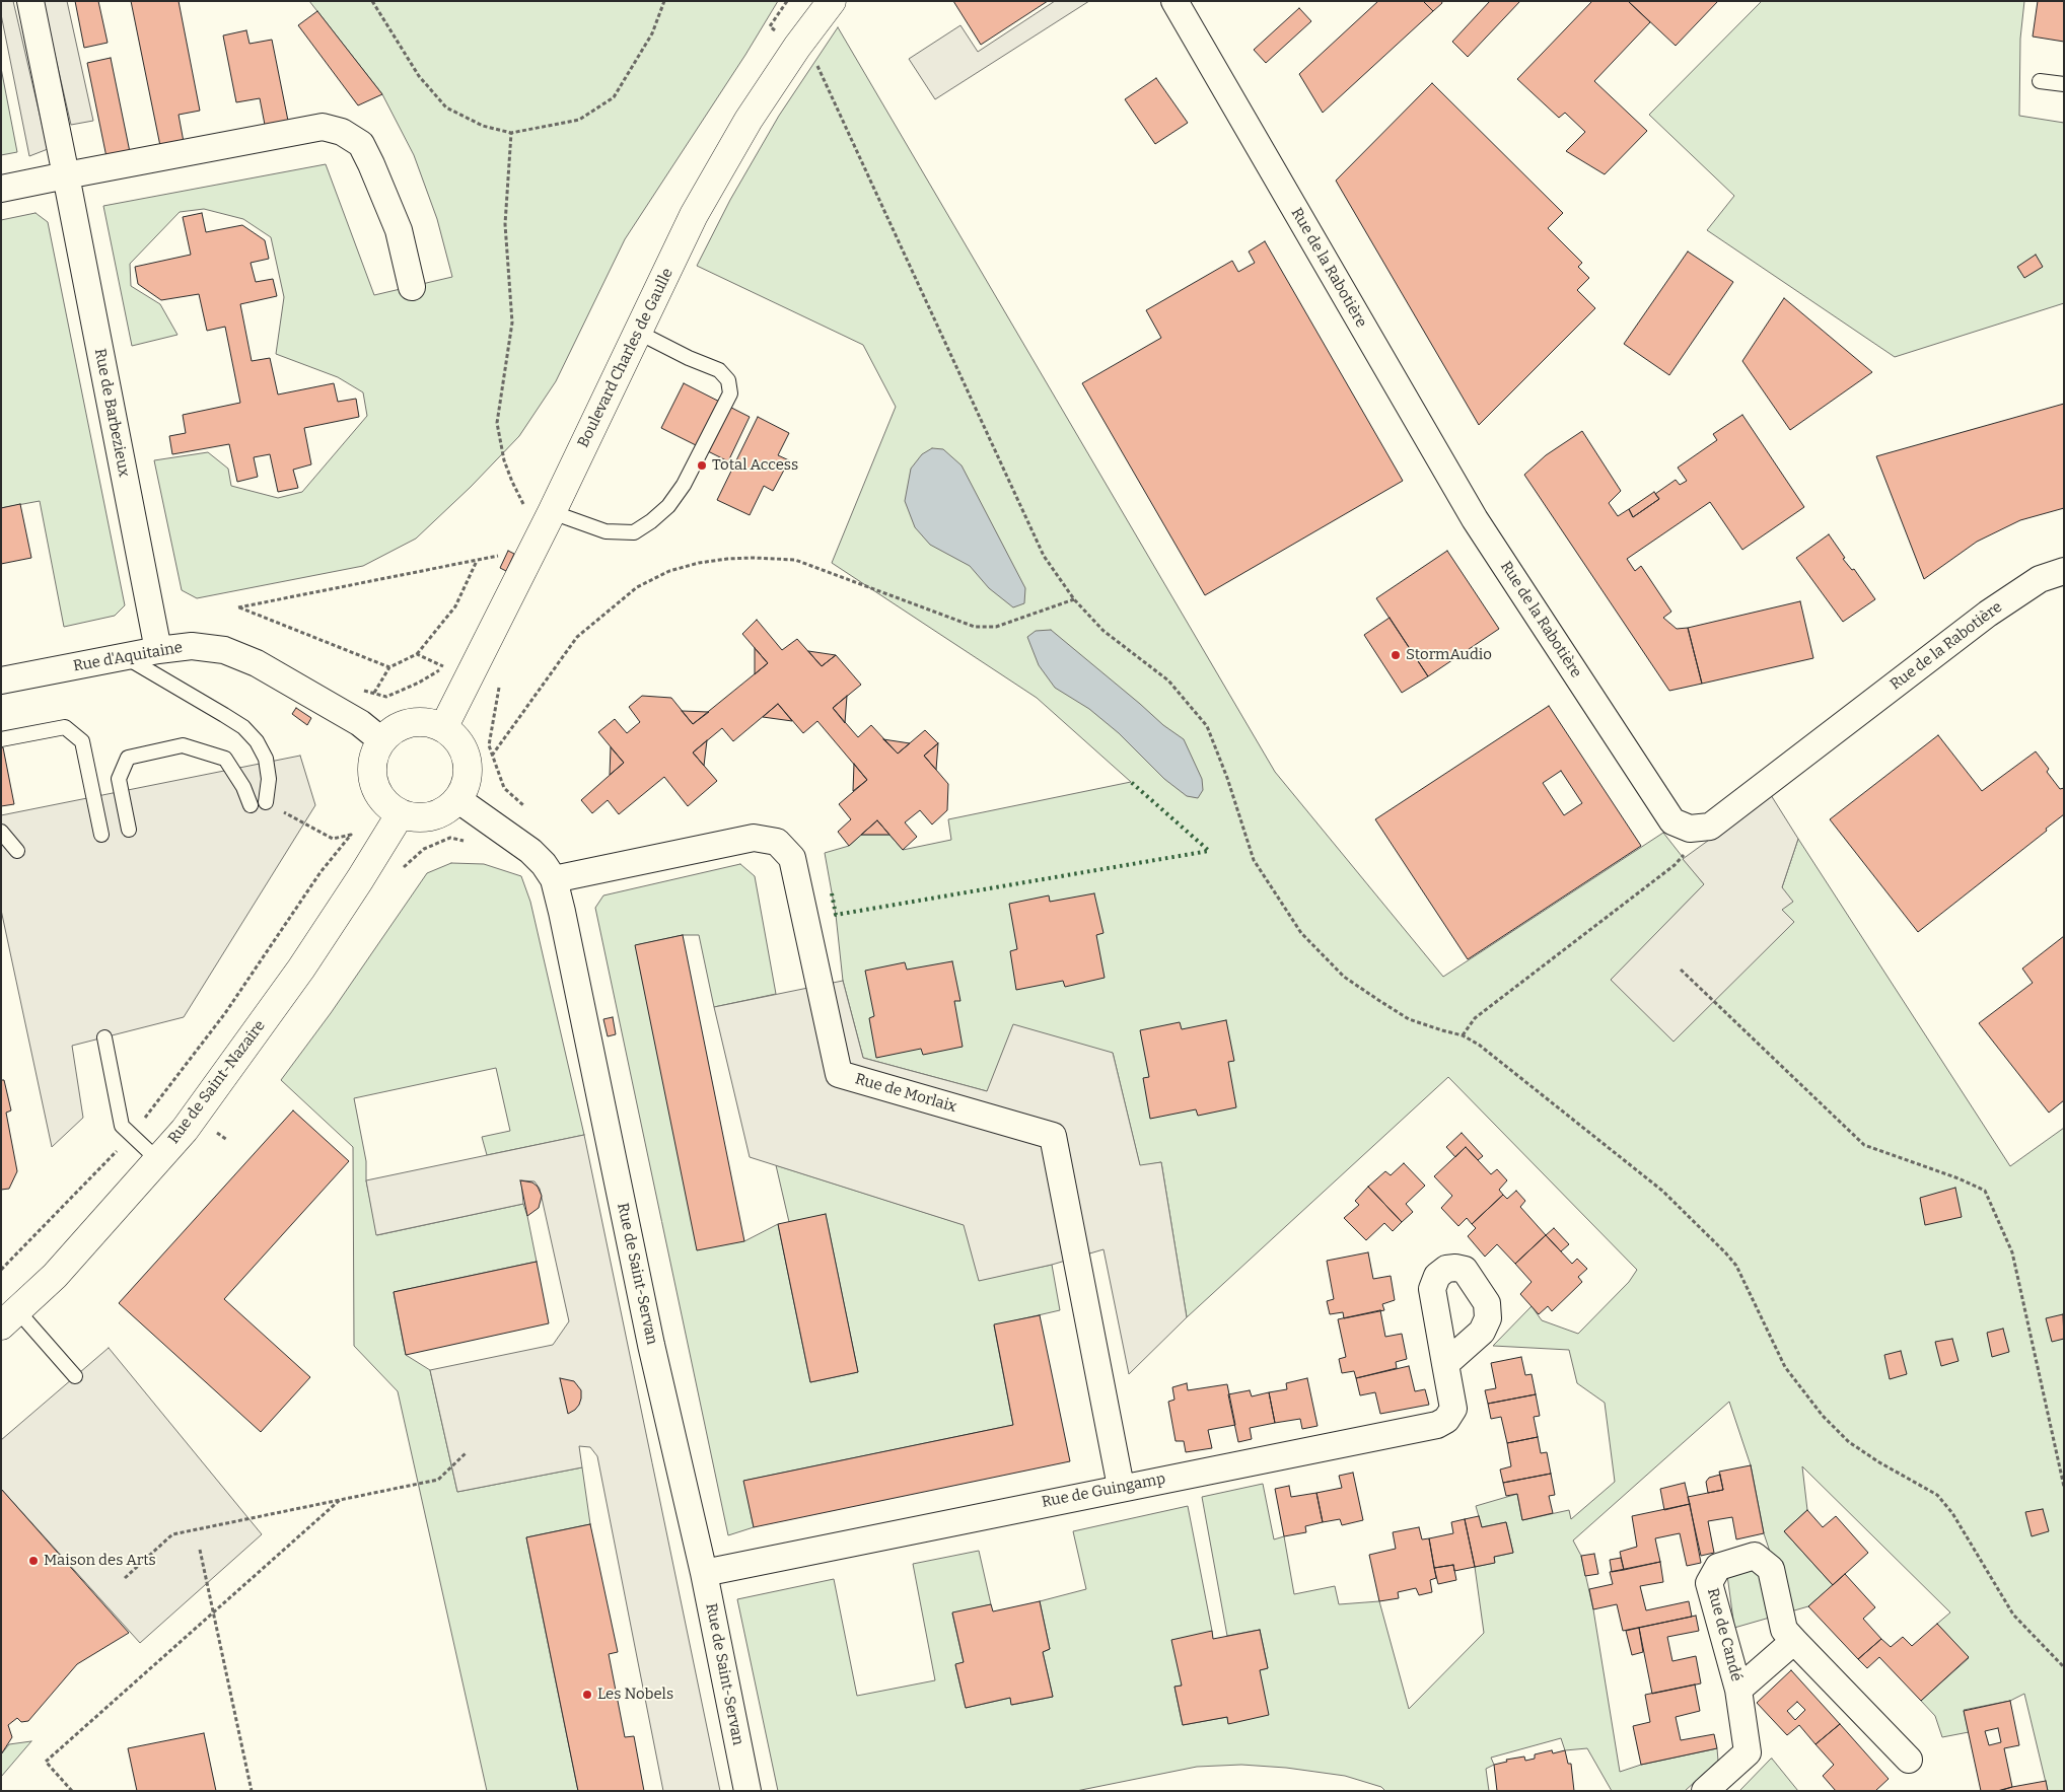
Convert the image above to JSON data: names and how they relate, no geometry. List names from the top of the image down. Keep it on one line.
{"streets":{"main road":["Boulevard Charles de Gaulle","Rue de Saint-Nazaire"],"street":["Rue de la Rabotière","Rue de Barbezieux","Rue d'Aquitaine","Rue de Morlaix","Rue de Saint-Servan","Rue de Guingamp","Rue de Candé"]},"crossings":[["Boulevard Charles de Gaulle","Rue d'Aquitaine"],["Boulevard Charles de Gaulle","Rue de Saint-Nazaire"],["Boulevard Charles de Gaulle","Rue de Saint-Servan"],["Rue de Barbezieux","Rue d'Aquitaine"],["Rue d'Aquitaine","Rue de Saint-Nazaire"],["Rue d'Aquitaine","Rue de Saint-Servan"],["Rue de Saint-Nazaire","Rue de Saint-Servan"],["Rue de Morlaix","Rue de Saint-Servan"],["Rue de Morlaix","Rue de Guingamp"],["Rue de Saint-Servan","Rue de Guingamp"]],"places":["Total Access","StormAudio","Maison des Arts","Les Nobels"]}
